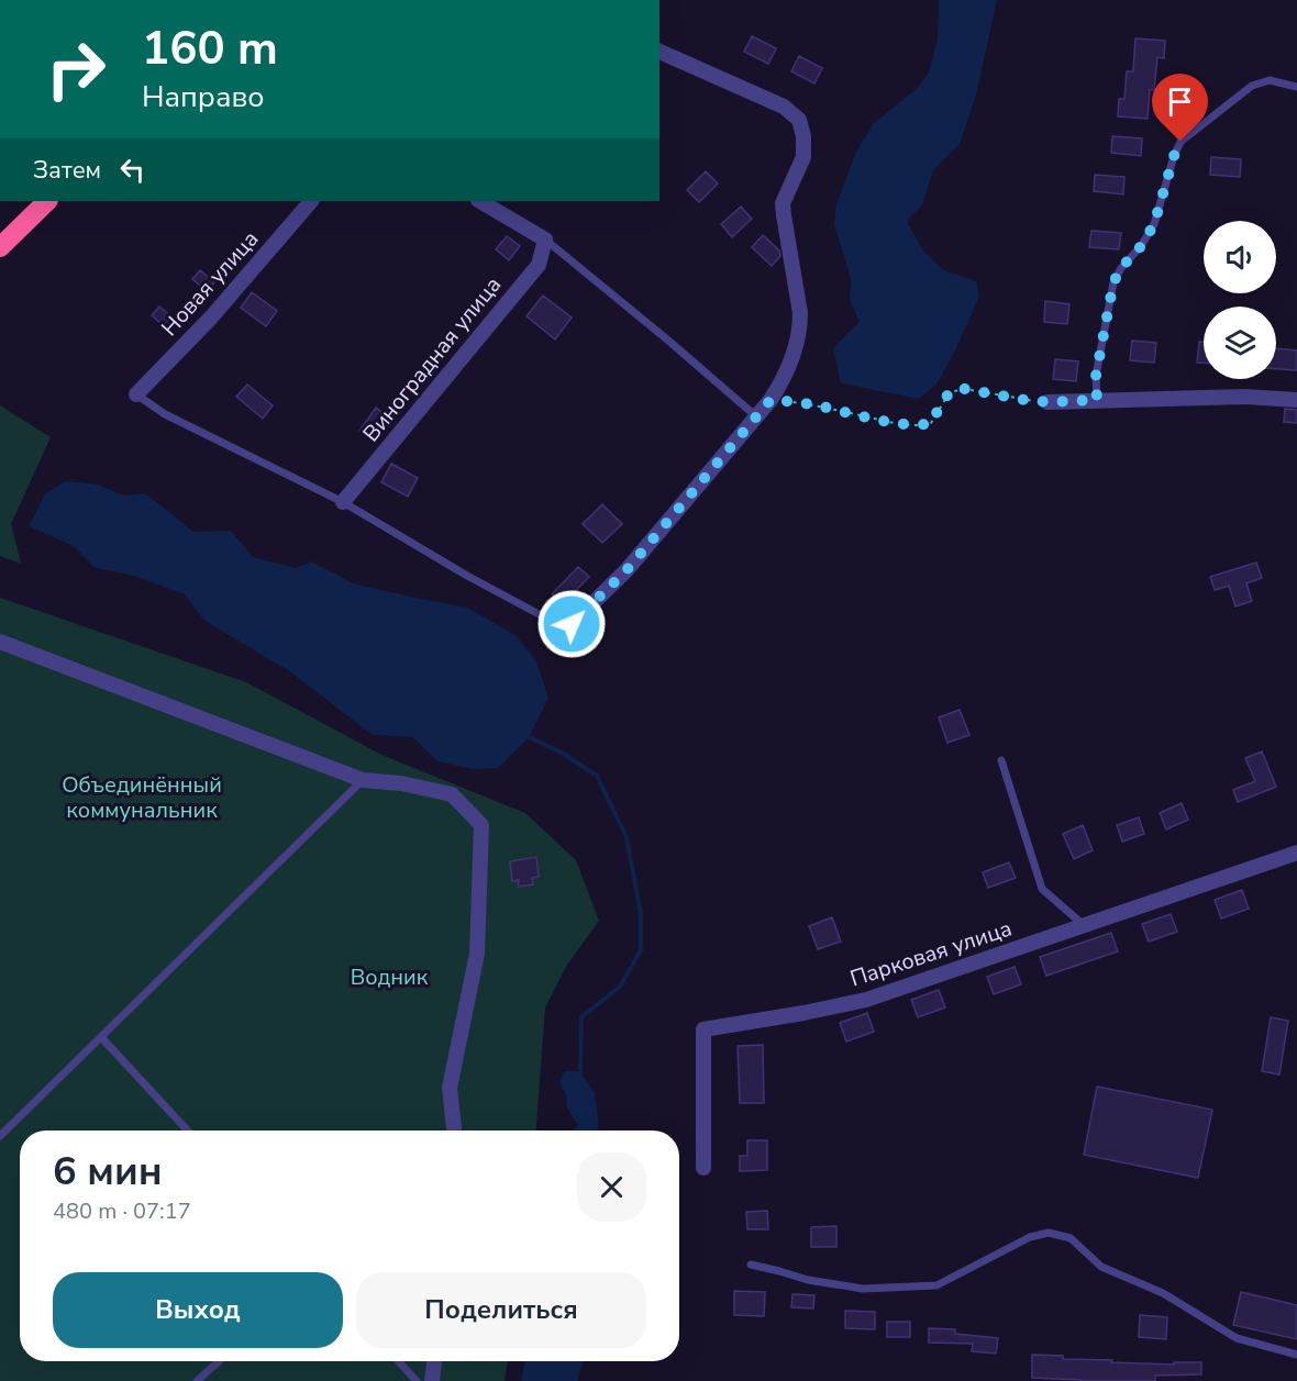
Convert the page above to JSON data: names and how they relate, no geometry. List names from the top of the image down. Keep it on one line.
{"streets":{"street":["Новая улица","Виноградная улица","Парковая улица"]},"parks":["Объединённый коммунальник","Водник"],"page":{"turn":["160 m","Направо"],"then":"Затем","heading":["6 мин","480 m · 07:17"],"buttons":["Выход","Поделиться"]}}
